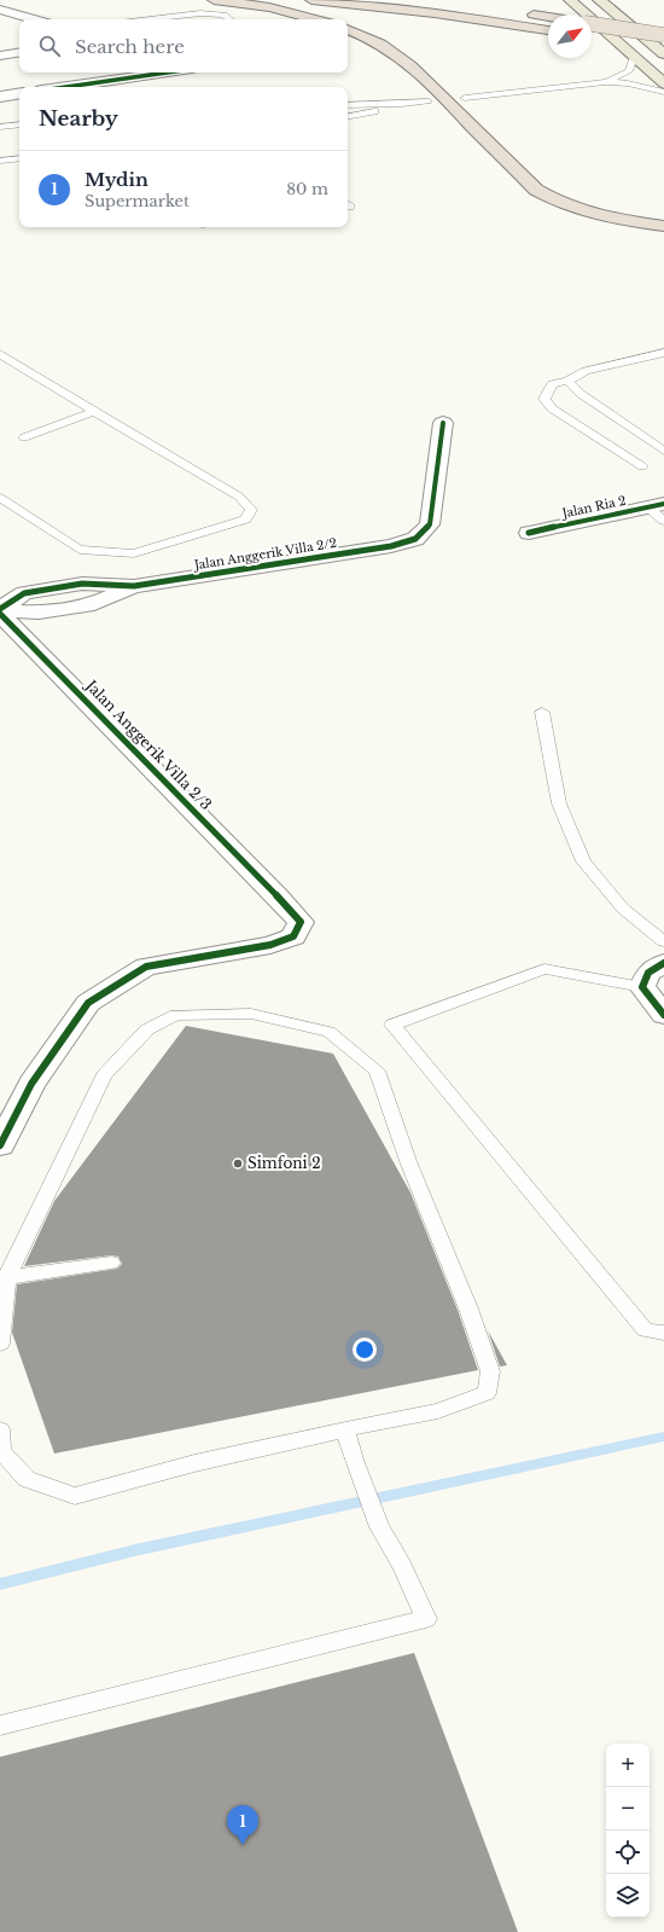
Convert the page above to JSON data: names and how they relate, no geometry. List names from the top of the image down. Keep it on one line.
{"streets":{"street":["Jalan Ria 2","Jalan Anggerik Villa 2/2","Jalan Anggerik Villa 2/3"]},"crossings":[["Jalan Anggerik Villa 2/2","Jalan Anggerik Villa 2/3"]],"places":["Simfoni 2"],"north":"top right","page":{"search":"Search here","heading":"Nearby","list":[{"mark":"1","name":"Mydin","note":"Supermarket","value":"80 m"}],"map_buttons":["+","−"],"pins":"1"}}
